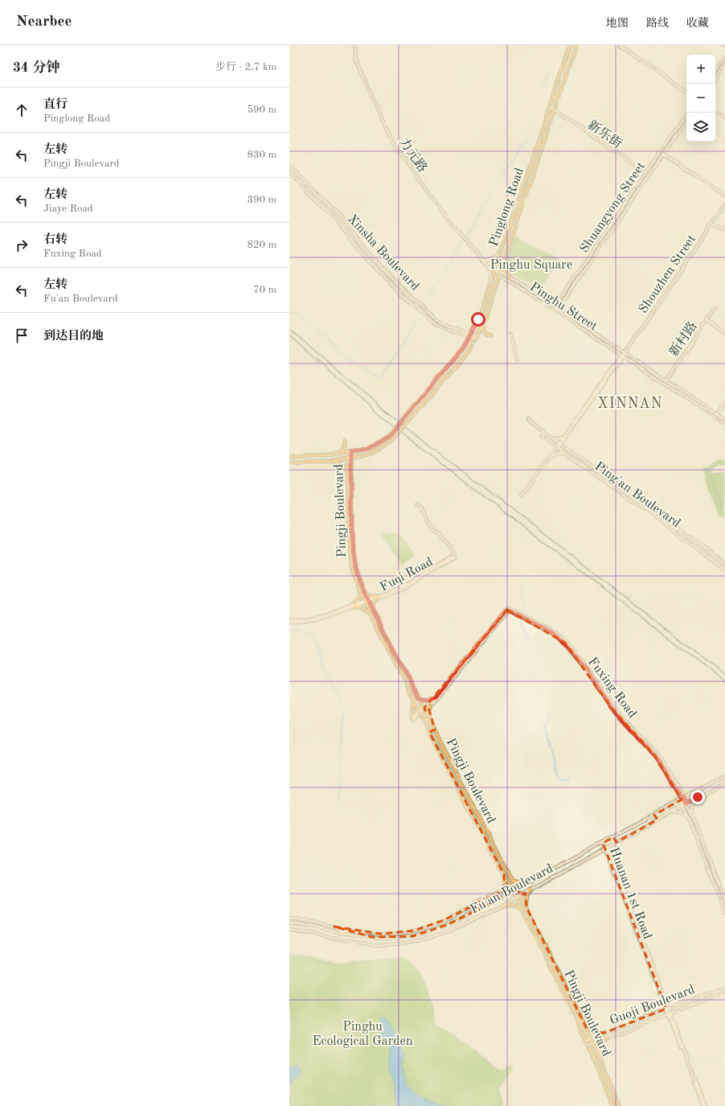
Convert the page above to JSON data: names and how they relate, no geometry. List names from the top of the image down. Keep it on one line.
{"streets":{"main road":["Pinglong Road","Pingji Boulevard"],"street":["新乐街","力元路","Shuangyong Street","Xinsha Boulevard","Shouzhen Street","Pinghu Street","新村路","Ping'an Boulevard","Fuqi Road","Fuxing Road","Fu'an Boulevard","Huanan 1st Road","Guoji Boulevard"]},"crossings":[["新乐街","Pinglong Road"],["新乐街","Shuangyong Street"],["力元路","Pinglong Road"],["Pinglong Road","Xinsha Boulevard"],["Pinglong Road","Pinghu Street"],["Pinglong Road","Pingji Boulevard"],["Shuangyong Street","Pinghu Street"],["Shouzhen Street","Pinghu Street"],["Shouzhen Street","Ping'an Boulevard"],["Pinghu Street","新村路"],["Pingji Boulevard","Fuqi Road"],["Pingji Boulevard","Fu'an Boulevard"],["Pingji Boulevard","Guoji Boulevard"],["Fuxing Road","Fu'an Boulevard"],["Fu'an Boulevard","Huanan 1st Road"],["Huanan 1st Road","Guoji Boulevard"]],"districts":["XINNAN"],"parks":["Pinghu Square","Pinghu Ecological Garden"],"page":{"header":"Nearbee","nav":["地图","路线","收藏"],"heading":["34 分钟","步行 · 2.7 km"],"map_buttons":["+","−"],"list":[["直行","Pinglong Road","590 m"],["左转","Pingji Boulevard","830 m"],["左转","Jiaye Road","390 m"],["右转","Fuxing Road","820 m"],["左转","Fu'an Boulevard","70 m"],"到达目的地"]}}
